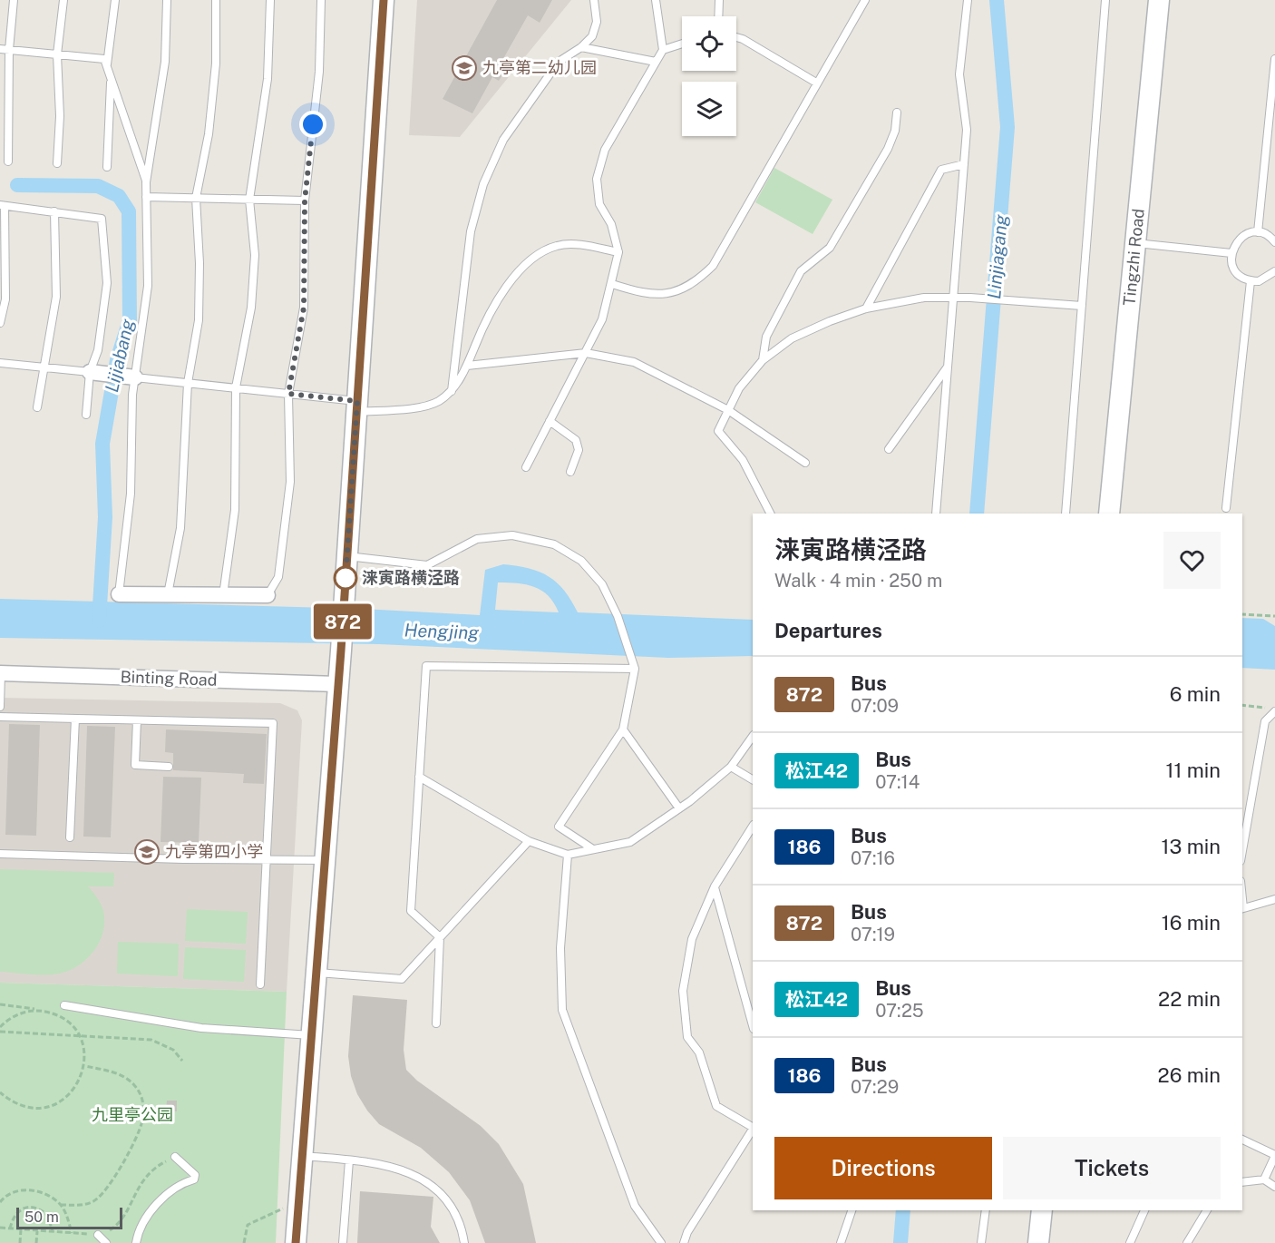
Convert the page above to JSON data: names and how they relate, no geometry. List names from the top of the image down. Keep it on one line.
{"streets":{"street":["Tingzhi Road","Binting Road"]},"water":["Linjiagang","Lijiabang","Hengjing"],"parks":["九里亭公园"],"places":{"school or university":["九亭第二幼儿园","九亭第四小学"],"other":["涞寅路横泾路"]},"lines":["bus line 872"],"scale_bar":"50 m","page":{"on_map":"872","heading":[["涞寅路横泾路","Walk · 4 min · 250 m"],"Departures"],"list":[{"mark":"872","name":"Bus","note":"07:09","value":"6 min"},{"mark":"松江42","name":"Bus","note":"07:14","value":"11 min"},{"mark":"186","name":"Bus","note":"07:16","value":"13 min"},{"mark":"872","name":"Bus","note":"07:19","value":"16 min"},{"mark":"松江42","name":"Bus","note":"07:25","value":"22 min"},{"mark":"186","name":"Bus","note":"07:29","value":"26 min"}],"buttons":["Directions","Tickets"],"scale":"50 m"}}
